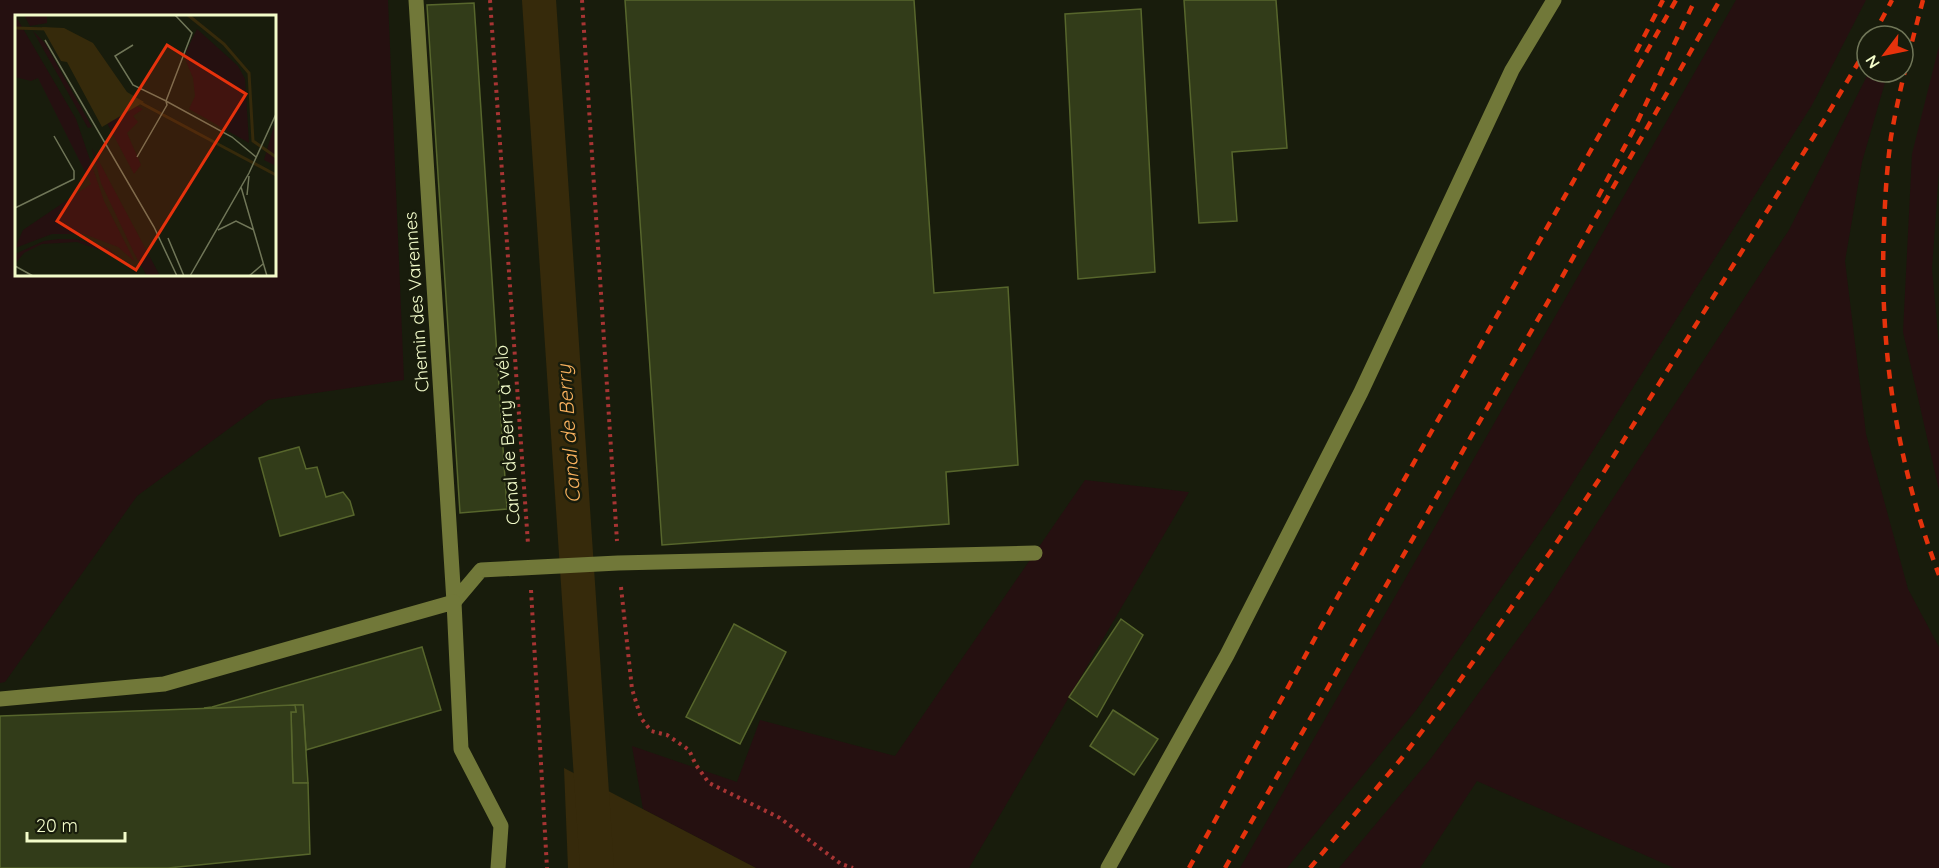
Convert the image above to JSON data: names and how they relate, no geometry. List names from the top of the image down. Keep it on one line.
{"streets":{"street":["Chemin des Varennes"],"path":["Canal de Berry à vélo"]},"water":["Canal de Berry"],"scale_bar":"20 m","north":"bottom left"}
